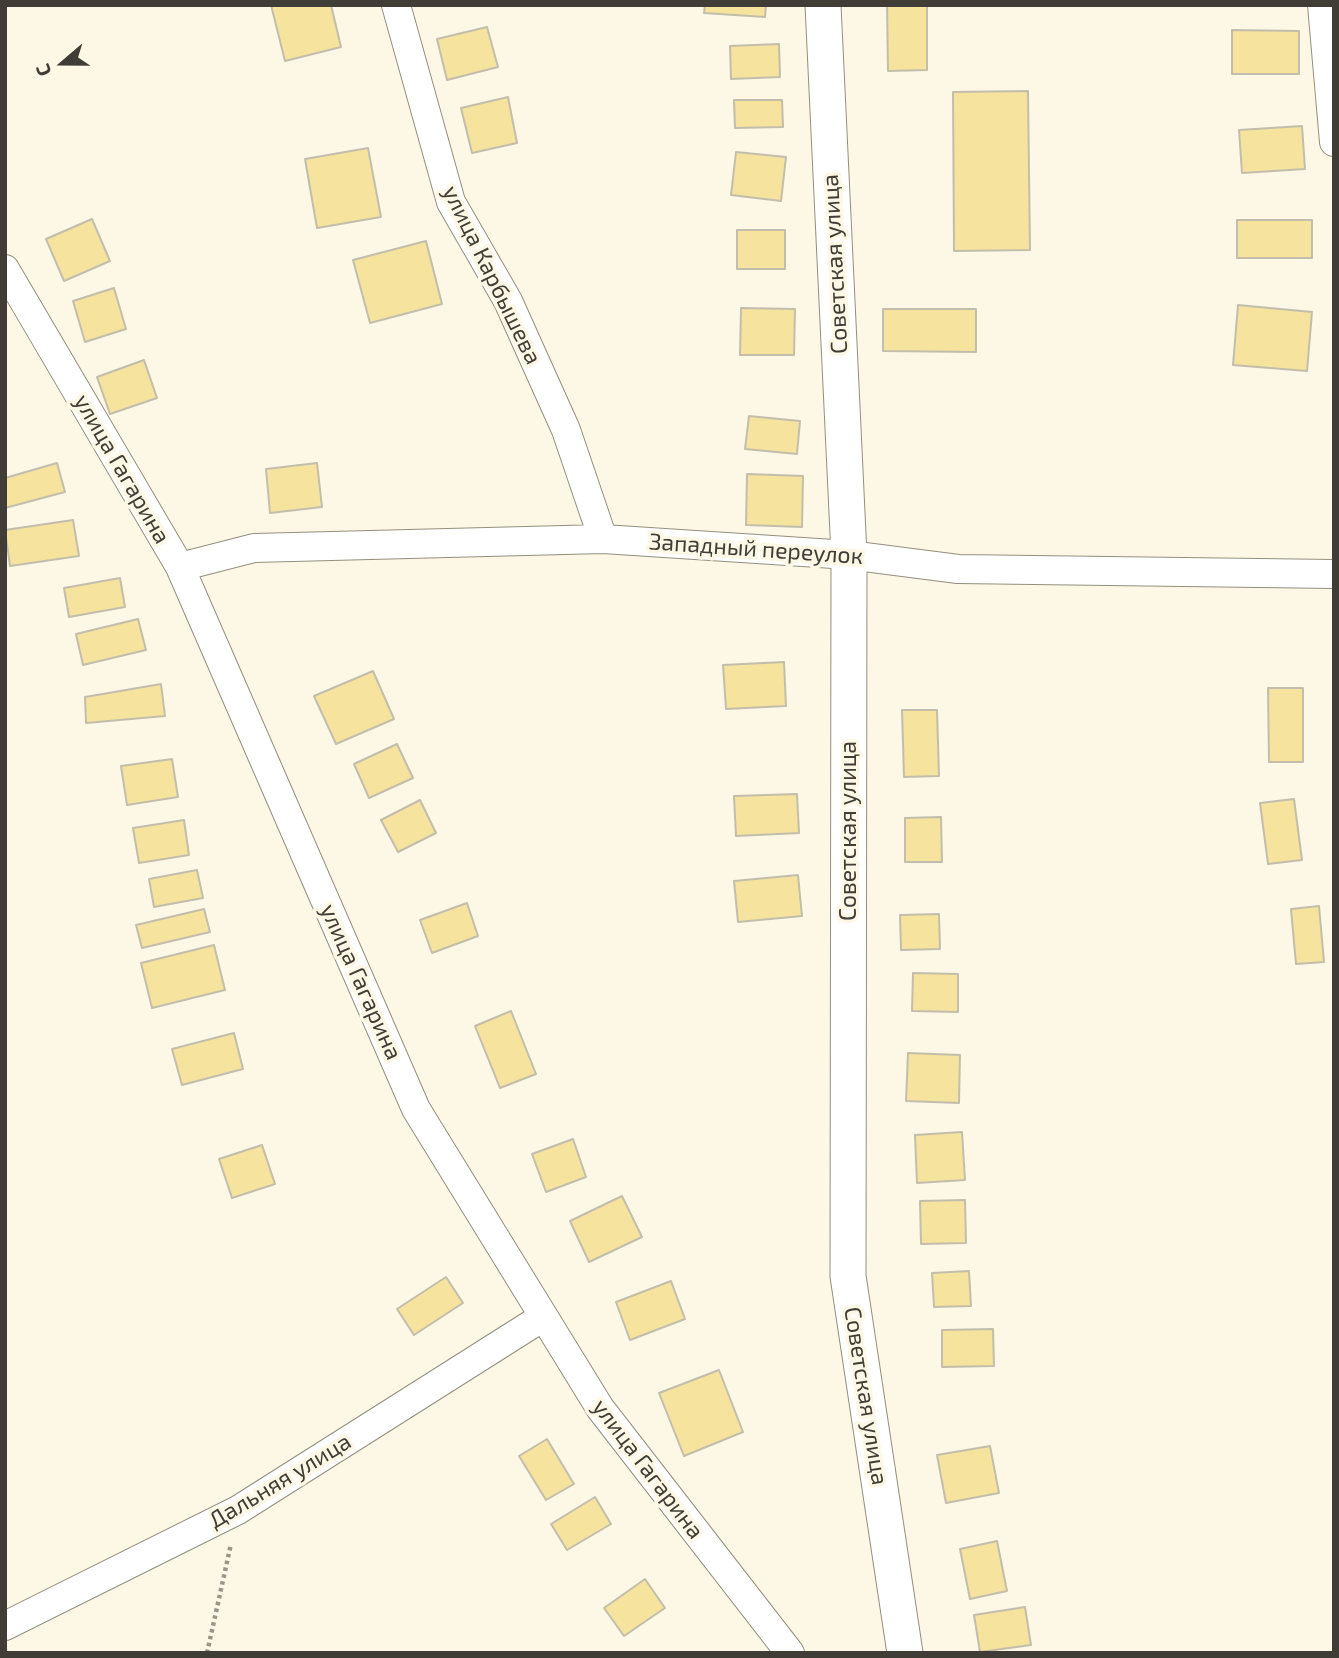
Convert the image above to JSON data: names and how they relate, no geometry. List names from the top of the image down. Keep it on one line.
{"streets":{"street":["Советская улица","улица Карбышева","улица Гагарина","Западный переулок","Дальняя улица"]},"crossings":[["Советская улица","Западный переулок"],["улица Карбышева","Западный переулок"],["улица Гагарина","Западный переулок"],["улица Гагарина","Дальняя улица"]],"north":"left"}
